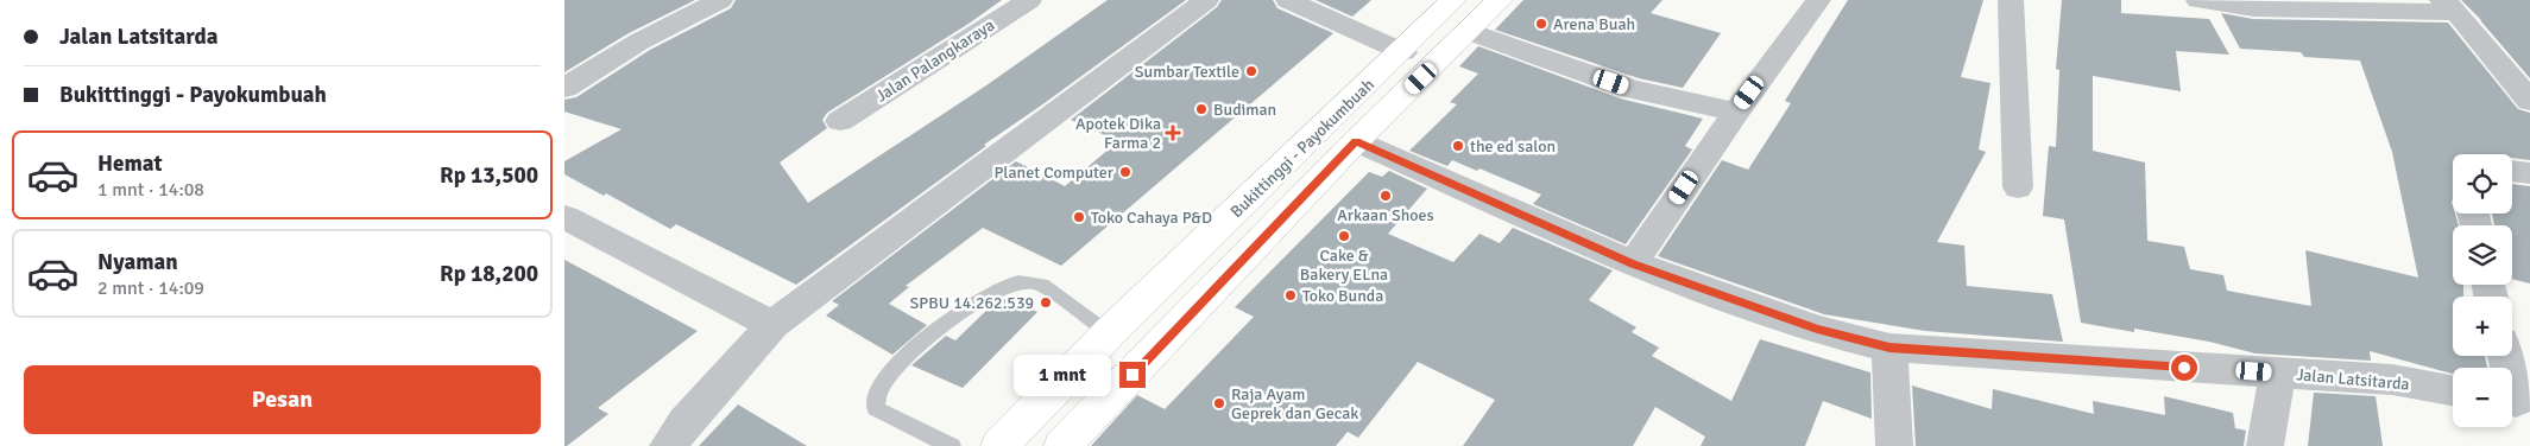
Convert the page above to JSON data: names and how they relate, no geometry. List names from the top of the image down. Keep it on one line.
{"streets":{"highway":["Bukittinggi - Payokumbuah"],"street":["Jalan Palangkaraya","Jalan Latsitarda"]},"crossings":[["Bukittinggi - Payokumbuah","Jalan Latsitarda"]],"places":{"other":["Arena Buah","Sumbar Textile","Budiman","the ed salon","Planet Computer","Arkaan Shoes","Toko Cahaya P&D","Cake & Bakery ELna","Toko Bunda","SPBU 14.262.539","Raja Ayam Geprek dan Gecak"],"health":["Apotek Dika Farma 2"]},"page":{"banner":["Jalan Latsitarda","Bukittinggi - Payokumbuah"],"list":[{"name":"Hemat","note":"1 mnt · 14:08","value":"Rp 13,500"},{"name":"Nyaman","note":"2 mnt · 14:09","value":"Rp 18,200"}],"map_buttons":["+","−"],"buttons":"Pesan","bubble":"1 mnt"}}
